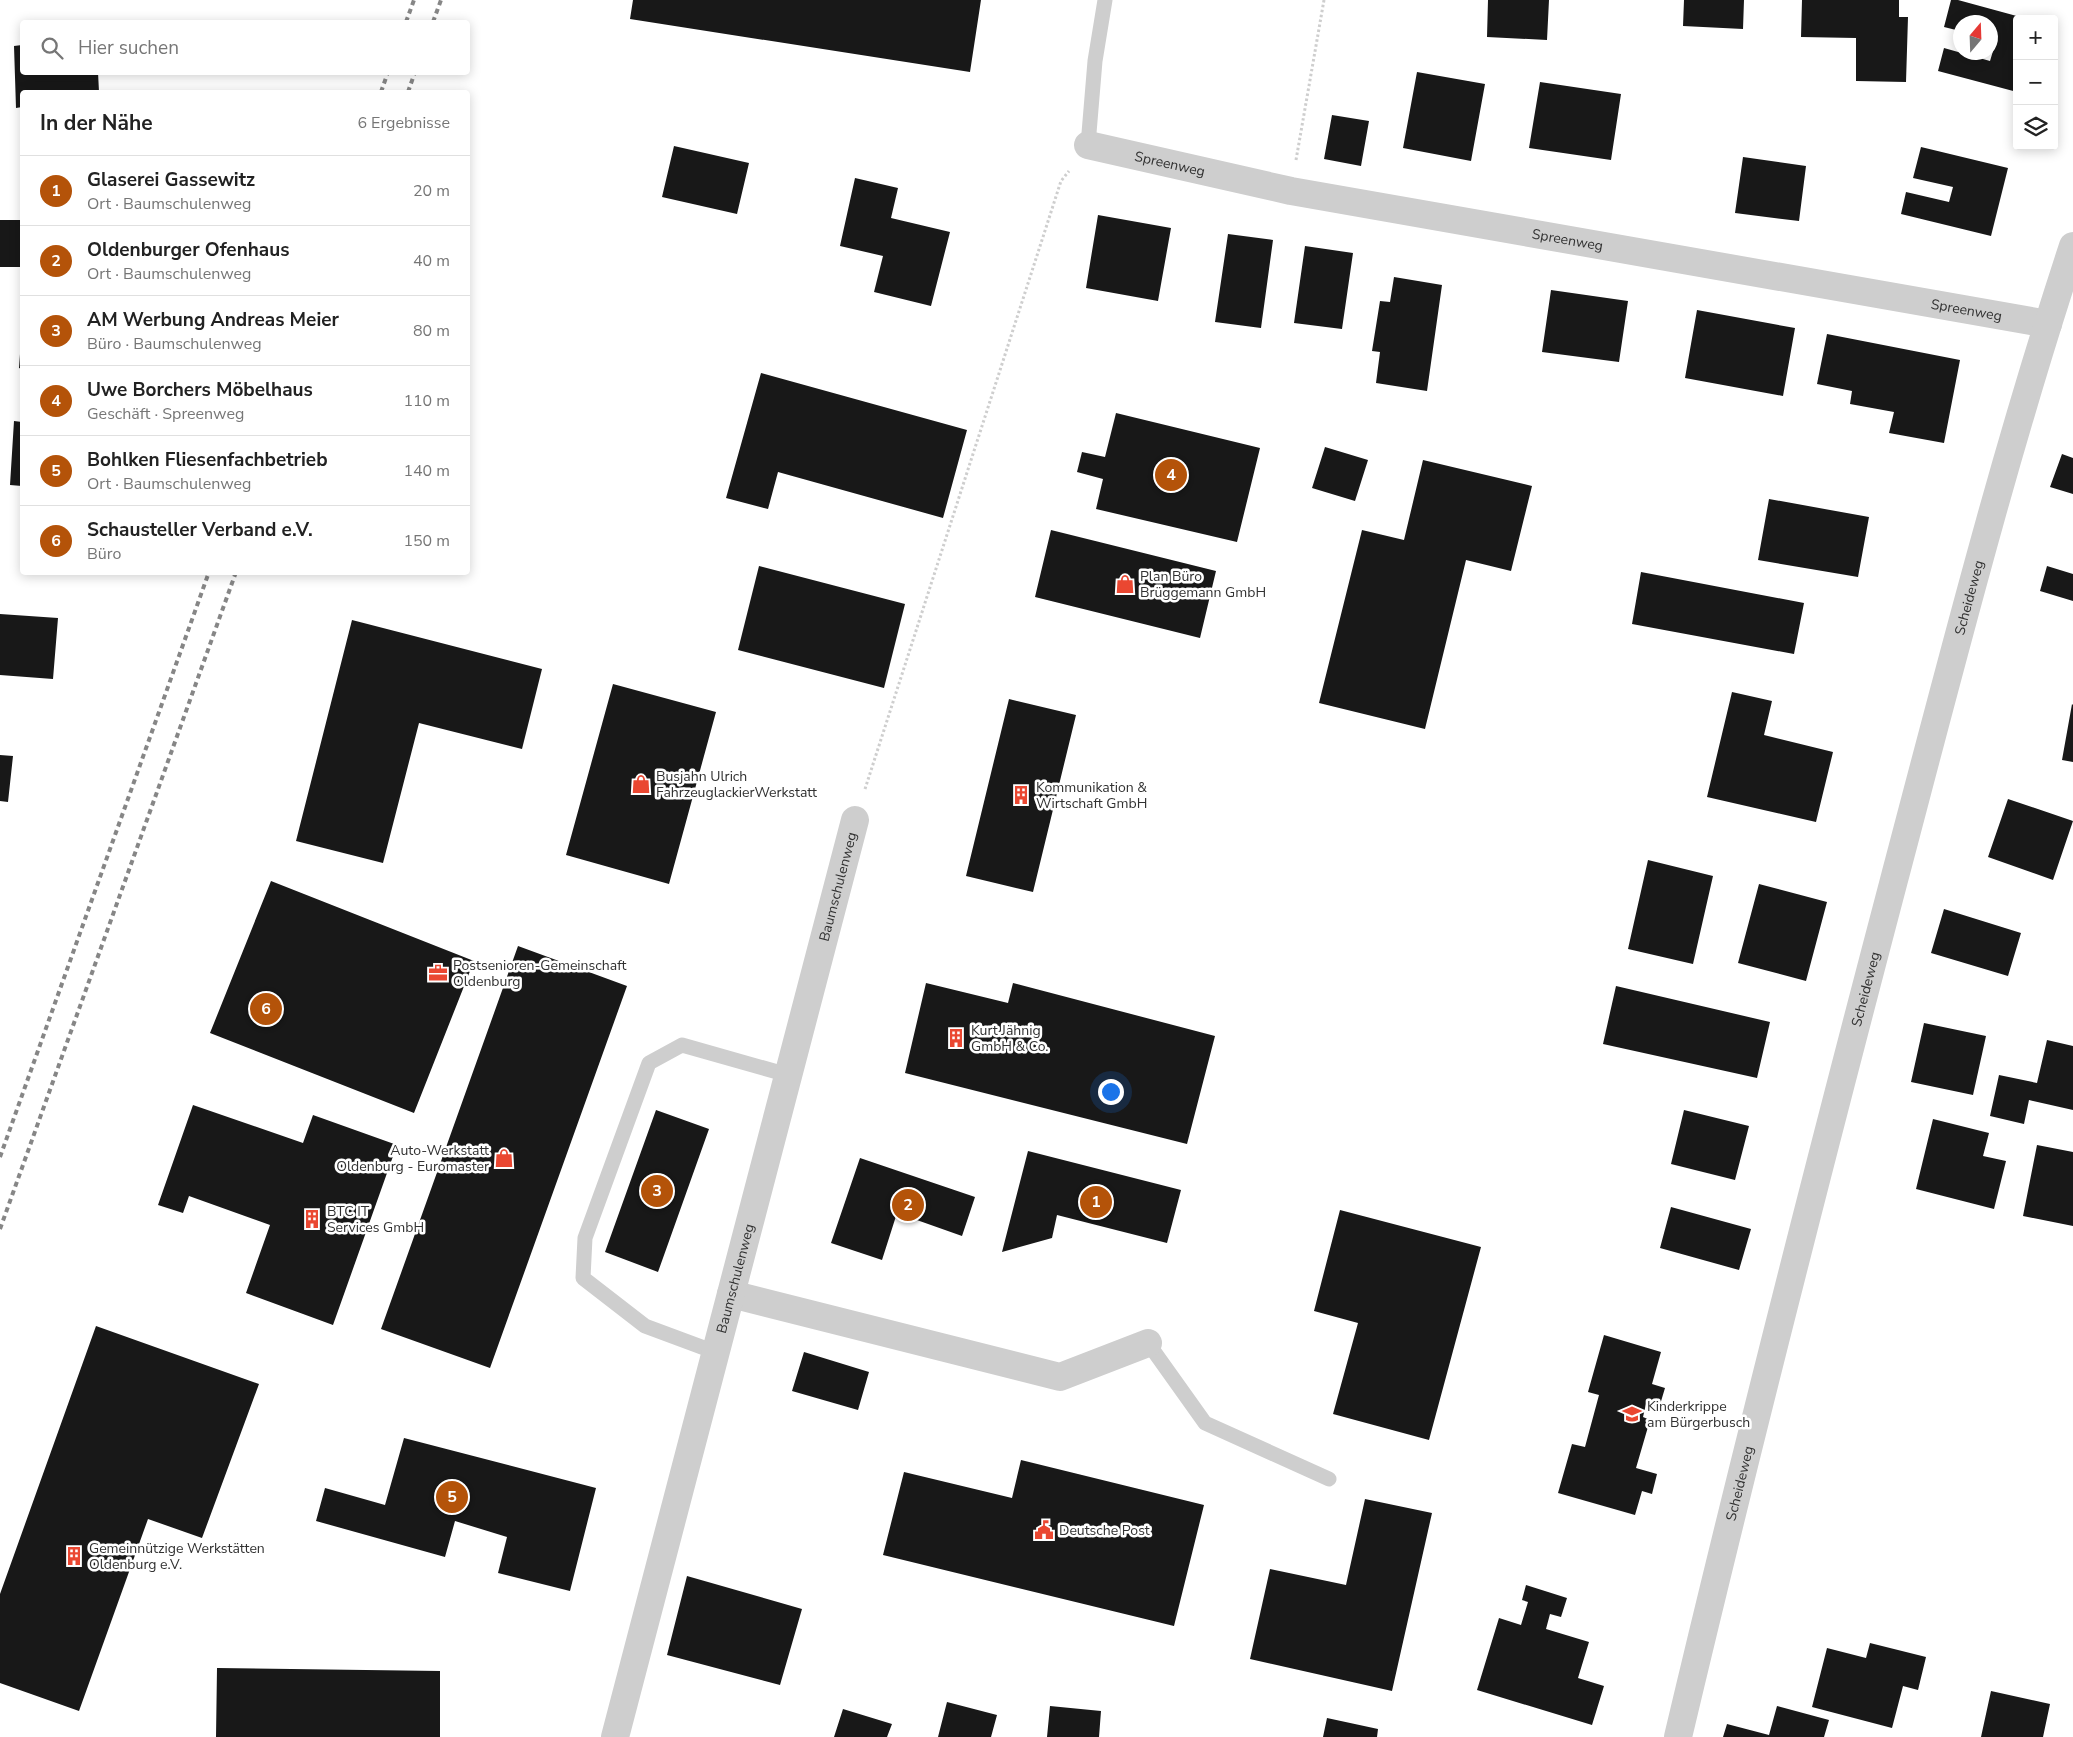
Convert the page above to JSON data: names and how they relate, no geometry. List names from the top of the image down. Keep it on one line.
{"streets":{"street":["Spreenweg","Scheideweg","Baumschulenweg"]},"crossings":[["Spreenweg","Scheideweg"]],"places":{"shop":["Plan Büro Brüggemann GmbH","Busjahn Ulrich FahrzeuglackierWerkstatt","Auto-Werkstatt Oldenburg - Euromaster"],"building":["Kommunikation & Wirtschaft GmbH","Kurt Jähnig GmbH & Co.","BTC IT Services GmbH","Gemeinnützige Werkstätten Oldenburg e.V."],"office":["Postsenioren-Gemeinschaft Oldenburg"],"school or university":["Kinderkrippe am Bürgerbusch"],"public building":["Deutsche Post"]},"north":"top","page":{"map_buttons":["+","−"],"search":"Hier suchen","heading":["In der Nähe","6 Ergebnisse"],"list":[{"mark":"1","name":"Glaserei Gassewitz","note":"Ort · Baumschulenweg","value":"20 m"},{"mark":"2","name":"Oldenburger Ofenhaus","note":"Ort · Baumschulenweg","value":"40 m"},{"mark":"3","name":"AM Werbung Andreas Meier","note":"Büro · Baumschulenweg","value":"80 m"},{"mark":"4","name":"Uwe Borchers Möbelhaus","note":"Geschäft · Spreenweg","value":"110 m"},{"mark":"5","name":"Bohlken Fliesenfachbetrieb","note":"Ort · Baumschulenweg","value":"140 m"},{"mark":"6","name":"Schausteller Verband e.V.","note":"Büro","value":"150 m"}],"pins":["4","6","3","1","2","5"]}}
